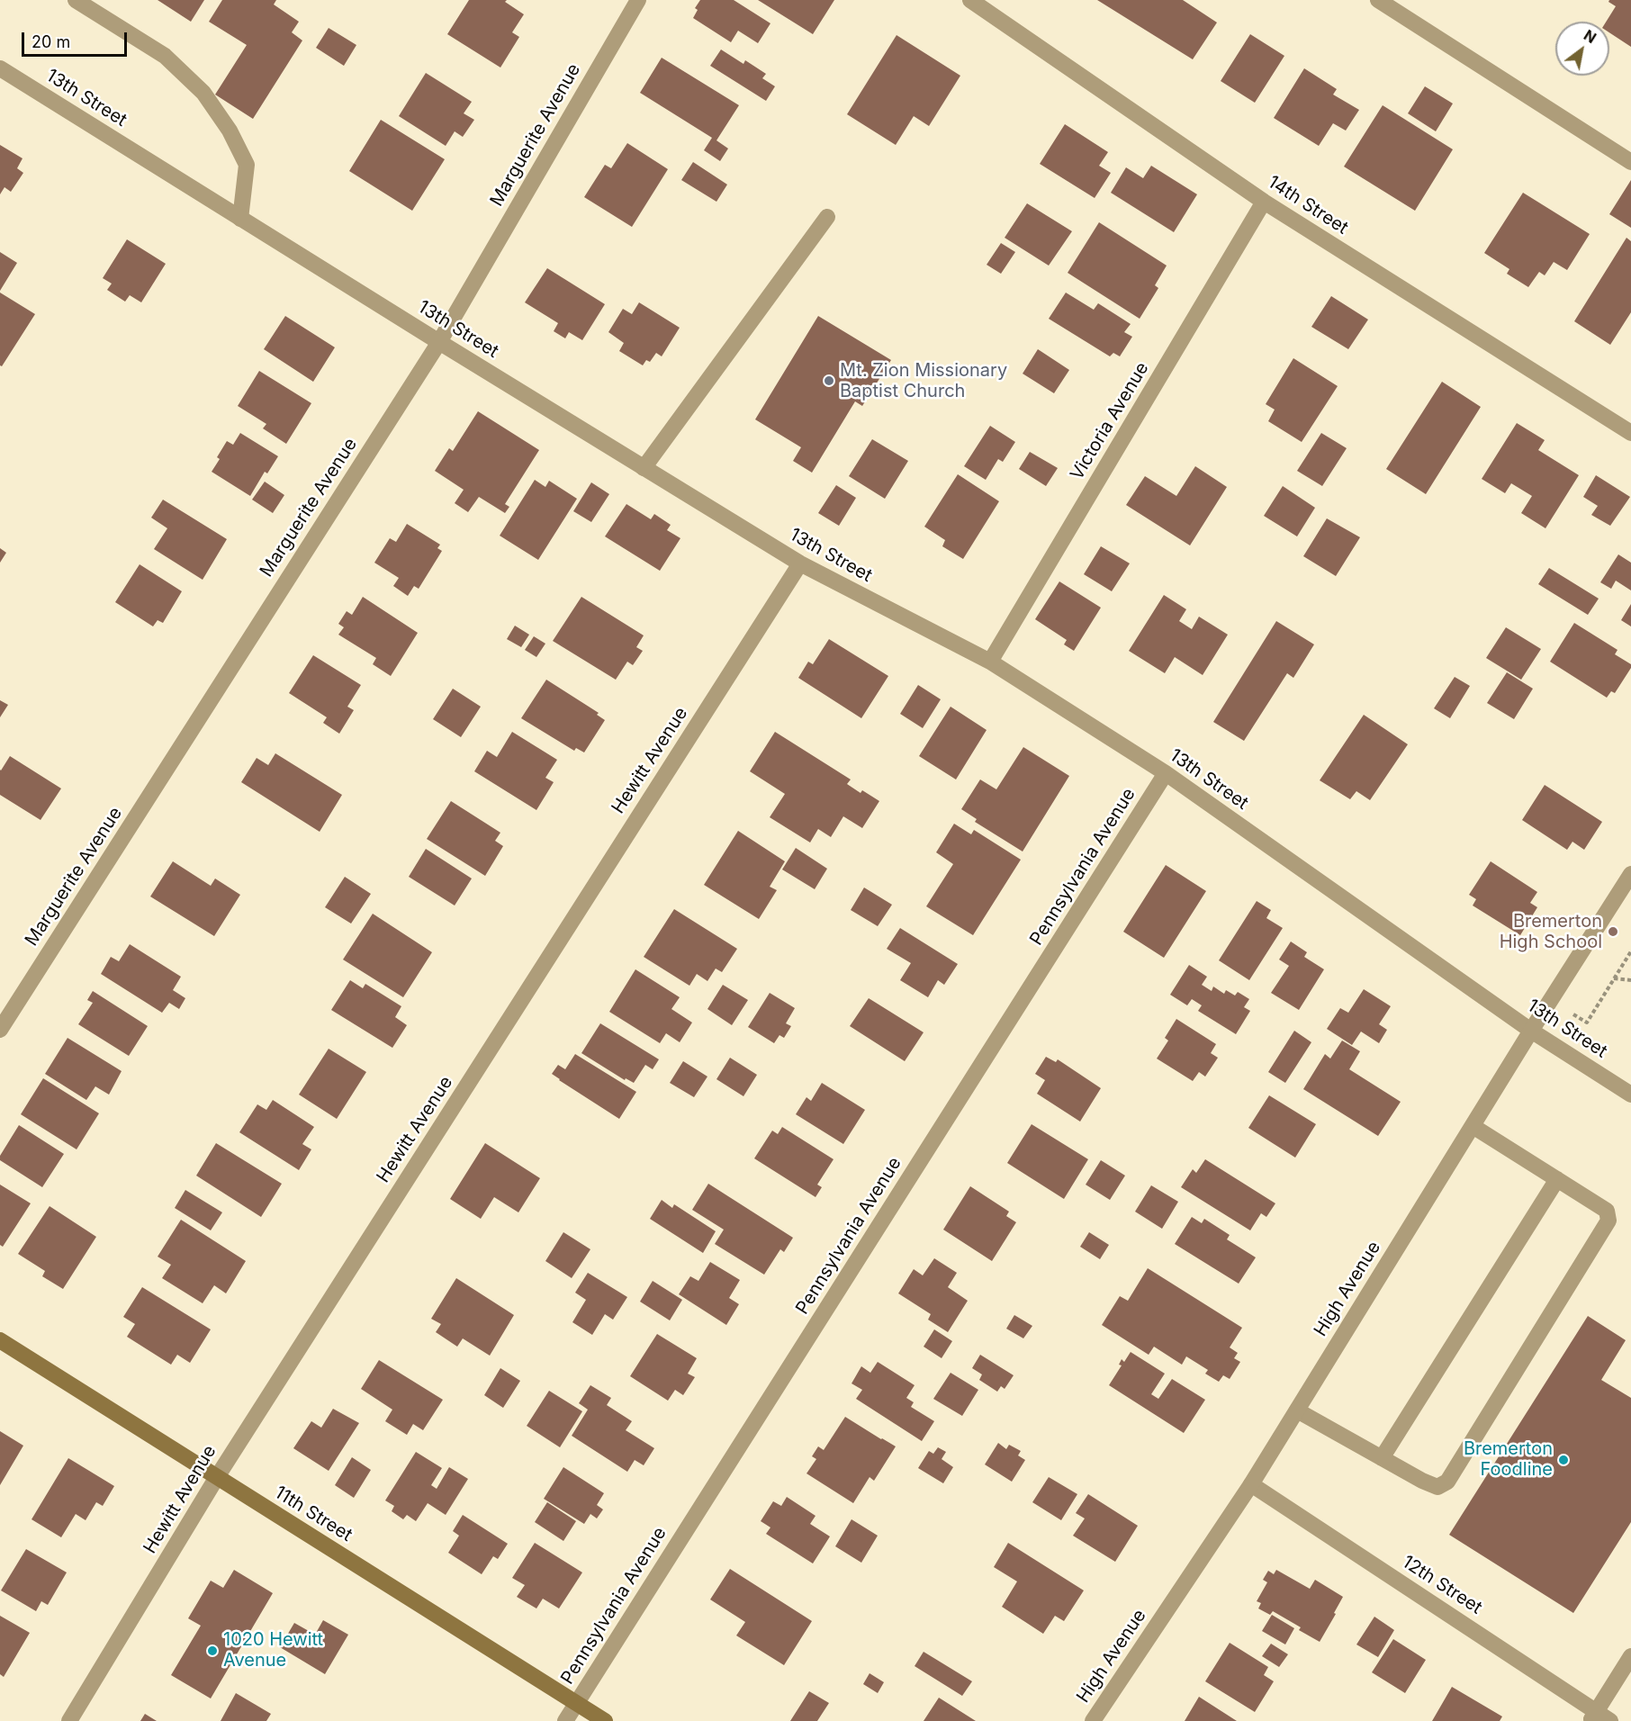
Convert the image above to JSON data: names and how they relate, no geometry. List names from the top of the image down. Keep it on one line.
{"streets":{"main road":["11th Street"],"street":["13th Street","Marguerite Avenue","14th Street","Victoria Avenue","Hewitt Avenue","Pennsylvania Avenue","High Avenue","12th Street"]},"crossings":[["13th Street","Marguerite Avenue"],["13th Street","Victoria Avenue"],["13th Street","Hewitt Avenue"],["13th Street","Pennsylvania Avenue"],["13th Street","High Avenue"],["14th Street","Victoria Avenue"],["Hewitt Avenue","11th Street"],["Pennsylvania Avenue","11th Street"],["High Avenue","12th Street"]],"places":["Mt. Zion Missionary Baptist Church","Bremerton High School","Bremerton Foodline","1020 Hewitt Avenue"],"scale_bar":"20 m","north":"top right"}
